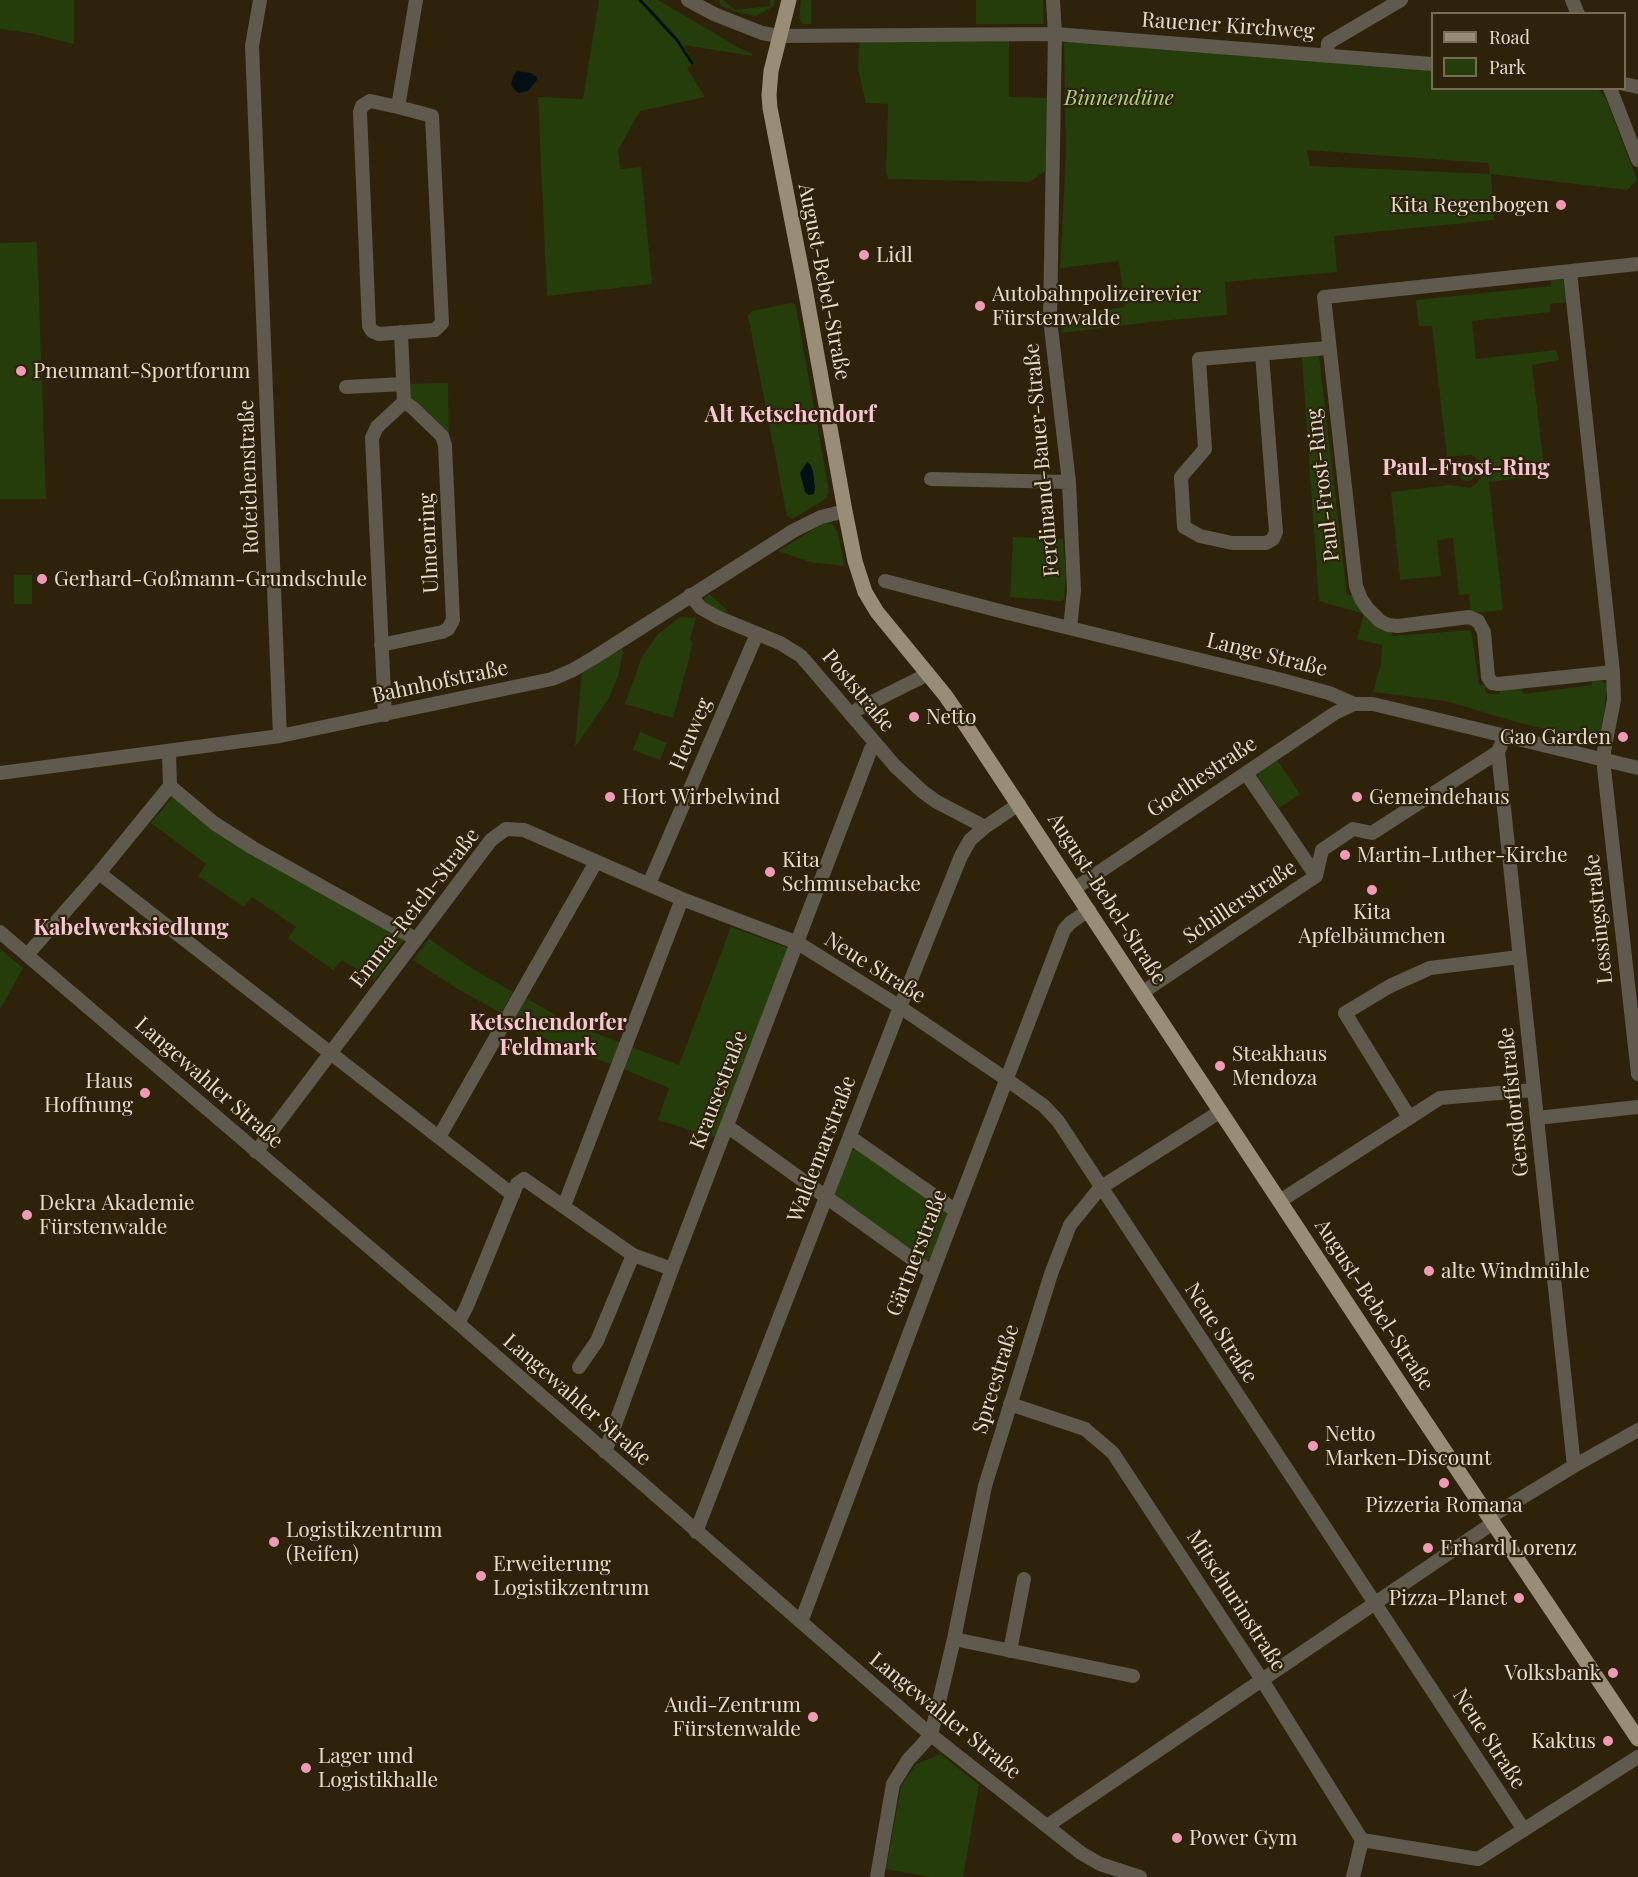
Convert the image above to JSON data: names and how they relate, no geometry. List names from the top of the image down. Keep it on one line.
{"streets":{"main road":["August-Bebel-Straße"],"street":["Rauener Kirchweg","Ferdinand-Bauer-Straße","Roteichenstraße","Paul-Frost-Ring","Ulmenring","Lange Straße","Bahnhofstraße","Poststraße","Heuweg","Goethestraße","Schillerstraße","Emma-Reich-Straße","Lessingstraße","Neue Straße","Langewahler Straße","Krausestraße","Gersdorffstraße","Waldemarstraße","Gärtnerstraße","Spreestraße","Mitschurinstraße"]},"crossings":[["Rauener Kirchweg","August-Bebel-Straße"],["Rauener Kirchweg","Ferdinand-Bauer-Straße"],["August-Bebel-Straße","Bahnhofstraße"],["August-Bebel-Straße","Goethestraße"],["August-Bebel-Straße","Schillerstraße"],["August-Bebel-Straße","Waldemarstraße"],["August-Bebel-Straße","Gärtnerstraße"],["August-Bebel-Straße","Spreestraße"],["Ferdinand-Bauer-Straße","Lange Straße"],["Roteichenstraße","Bahnhofstraße"],["Lange Straße","Goethestraße"],["Lange Straße","Lessingstraße"],["Lange Straße","Gersdorffstraße"],["Bahnhofstraße","Poststraße"],["Poststraße","Heuweg"],["Poststraße","Krausestraße"],["Poststraße","Waldemarstraße"],["Heuweg","Emma-Reich-Straße"],["Schillerstraße","Gersdorffstraße"],["Emma-Reich-Straße","Neue Straße"],["Emma-Reich-Straße","Langewahler Straße"],["Emma-Reich-Straße","Krausestraße"],["Neue Straße","Krausestraße"],["Neue Straße","Waldemarstraße"],["Neue Straße","Gärtnerstraße"],["Neue Straße","Spreestraße"],["Langewahler Straße","Krausestraße"],["Langewahler Straße","Waldemarstraße"],["Langewahler Straße","Gärtnerstraße"],["Langewahler Straße","Spreestraße"],["Spreestraße","Mitschurinstraße"]],"districts":["Alt Ketschendorf","Paul-Frost-Ring","Kabelwerksiedlung","Ketschendorfer Feldmark"],"parks":["Binnendüne"],"places":["Kita Regenbogen","Lidl","Autobahnpolizeirevier Fürstenwalde","Pneumant-Sportforum","Gerhard-Goßmann-Grundschule","Netto","Gao Garden","Hort Wirbelwind","Gemeindehaus","Martin-Luther-Kirche","Kita Schmusebacke","Kita Apfelbäumchen","Steakhaus Mendoza","Haus Hoffnung","Dekra Akademie Fürstenwalde","alte Windmühle","Netto Marken-Discount","Pizzeria Romana","Logistikzentrum (Reifen)","Erhard Lorenz","Erweiterung Logistikzentrum","Pizza-Planet","Volksbank","Audi-Zentrum Fürstenwalde","Kaktus","Lager und Logistikhalle","Power Gym"],"legend":["Road","Park"]}
